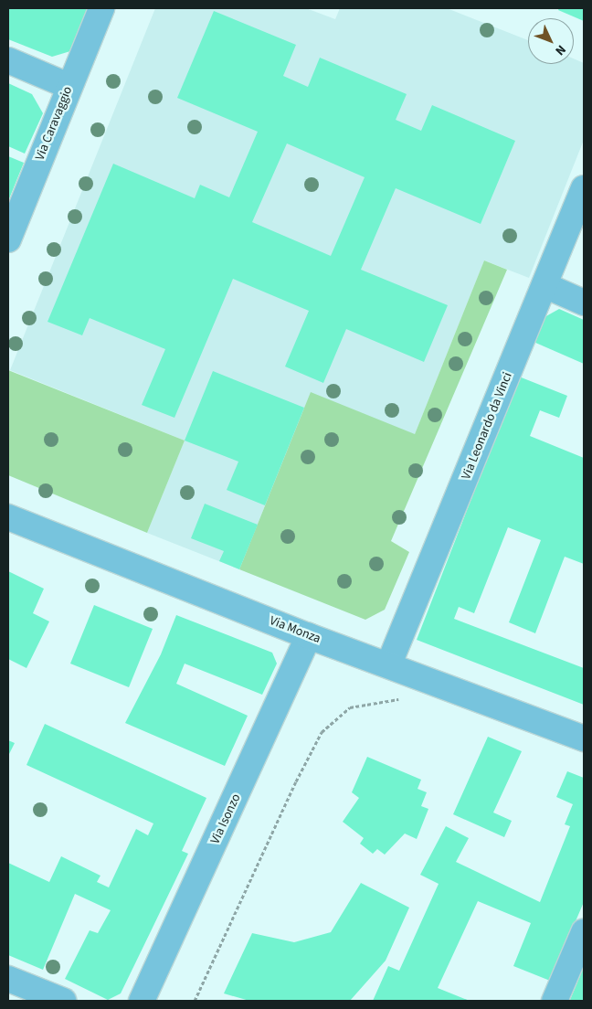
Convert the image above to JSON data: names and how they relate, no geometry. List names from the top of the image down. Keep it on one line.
{"streets":{"street":["Via Caravaggio","Via Leonardo da Vinci","Via Monza","Via Isonzo"]},"crossings":[["Via Leonardo da Vinci","Via Monza"],["Via Monza","Via Isonzo"]],"north":"bottom right"}
